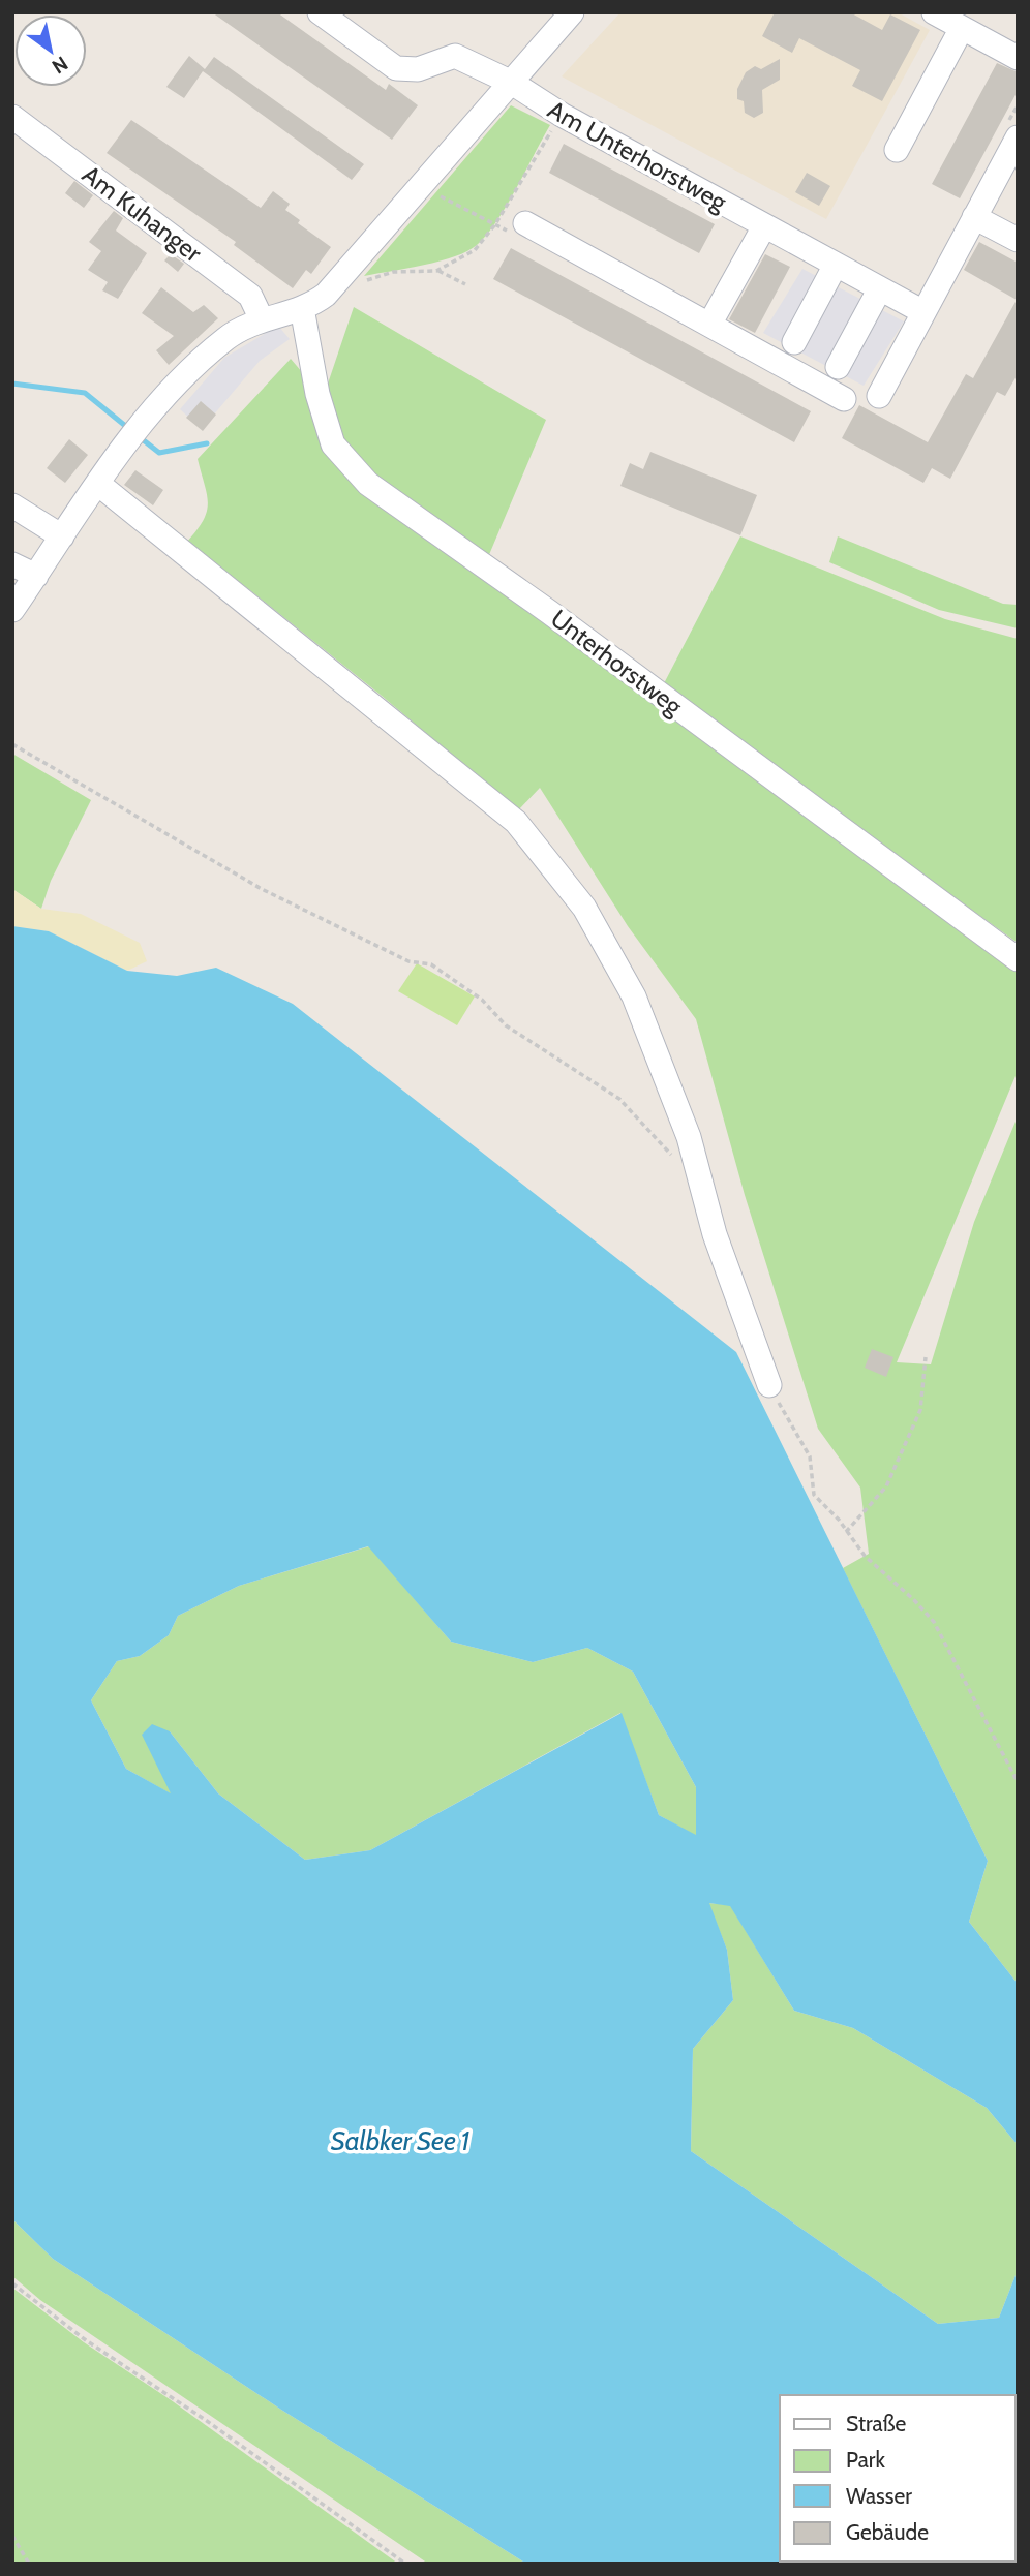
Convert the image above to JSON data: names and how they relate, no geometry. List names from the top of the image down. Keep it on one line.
{"streets":{"street":["Am Unterhorstweg","Am Kuhanger","Unterhorstweg"]},"water":["Salbker See 1"],"legend":["Straße","Park","Wasser","Gebäude"],"north":"bottom right"}
